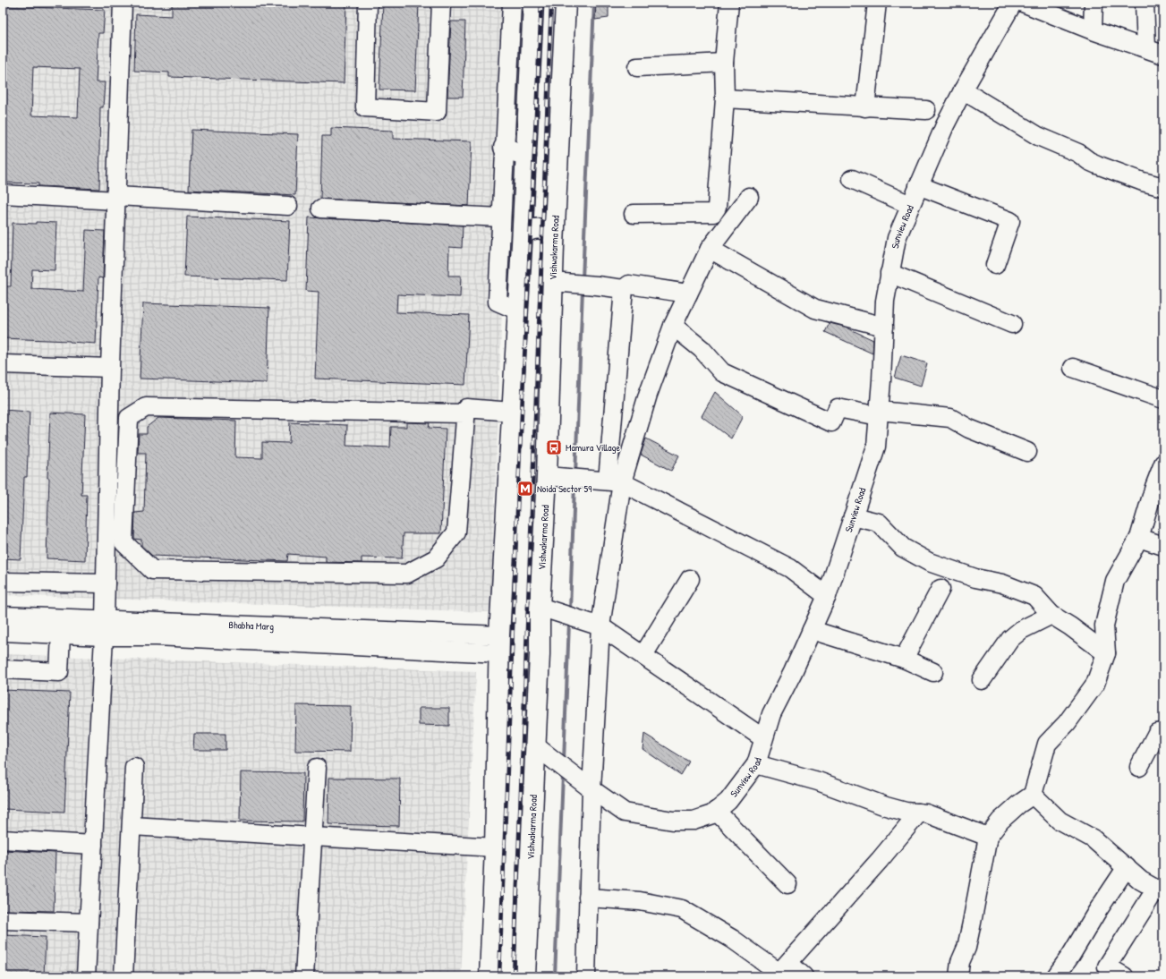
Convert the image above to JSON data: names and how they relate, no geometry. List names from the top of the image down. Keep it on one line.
{"streets":{"main road":["Vishwakarma Road"],"street":["Sunview Road","Bhabha Marg"]},"crossings":[["Sunview Road","Vishwakarma Road"]],"places":{"bus stop":["Mamura Village"],"metro station":["Noida Sector 59"]}}
